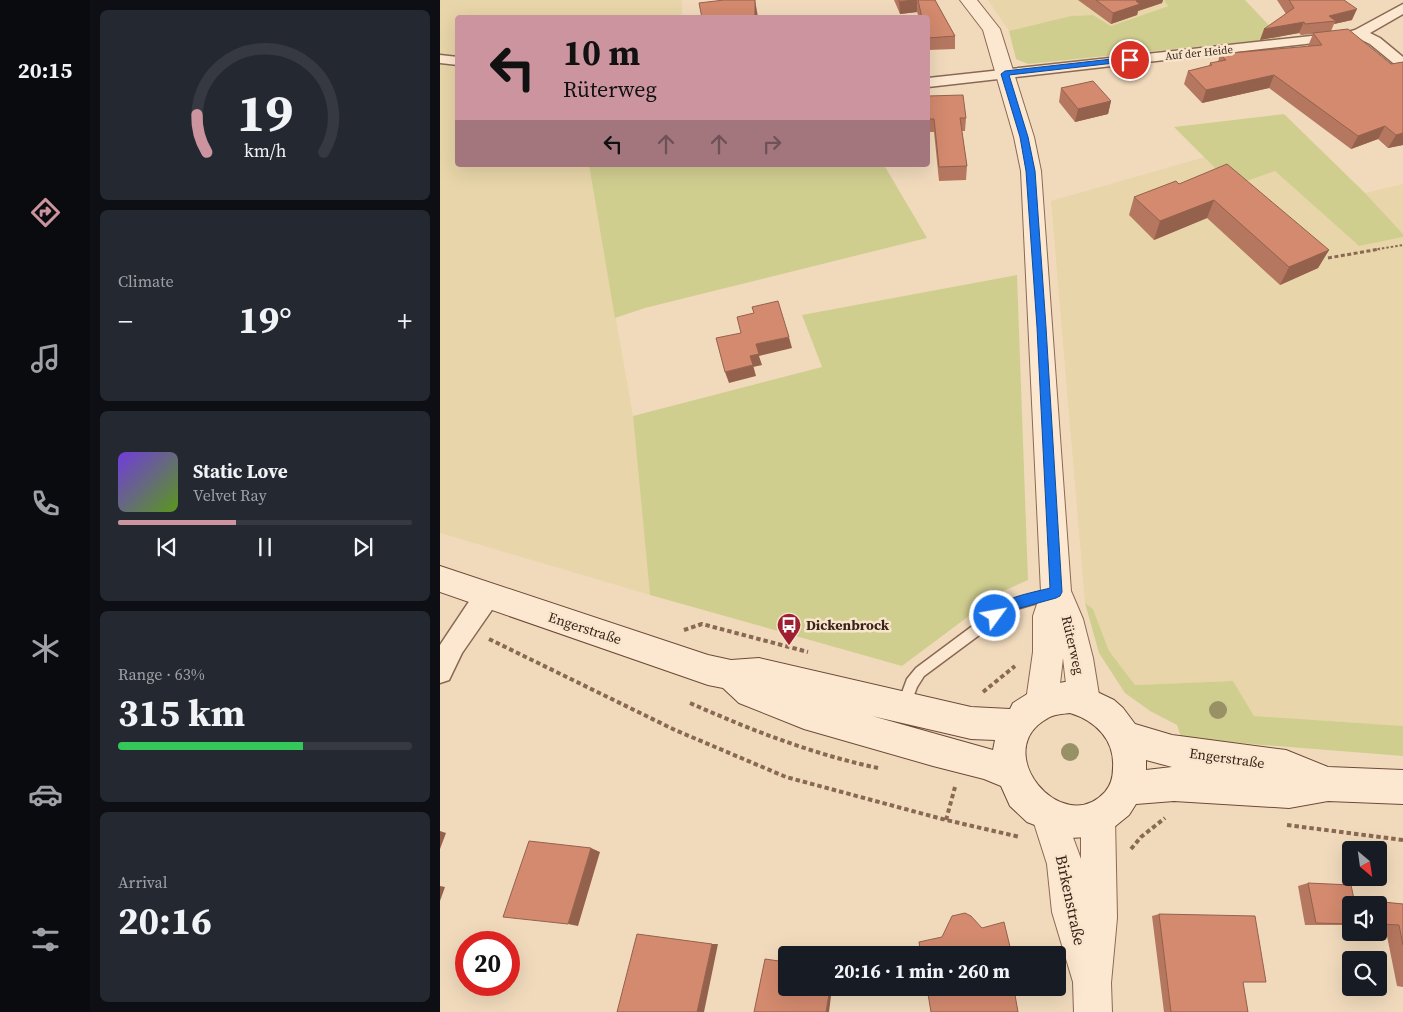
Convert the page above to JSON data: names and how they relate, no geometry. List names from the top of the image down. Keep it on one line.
{"streets":{"main road":["Engerstraße","Rüterweg","Birkenstraße"],"street":["Auf der Heide"]},"crossings":[["Auf der Heide","Rüterweg"],["Engerstraße","Rüterweg"],["Engerstraße","Birkenstraße"],["Rüterweg","Birkenstraße"]],"places":{"bus stop":["Dickenbrock"]},"north":"bottom right","page":{"tabs":"20:15","turn":["10 m","Rüterweg"],"tile":["Climate",["Range · 63%","315 km"],["Arrival","20:16"]],"heat":["−","19°","+"],"song":["Static Love","Velvet Ray"],"limit":"20","trip":"20:16 · 1 min · 260 m","gauge":["19","km/h"]}}
